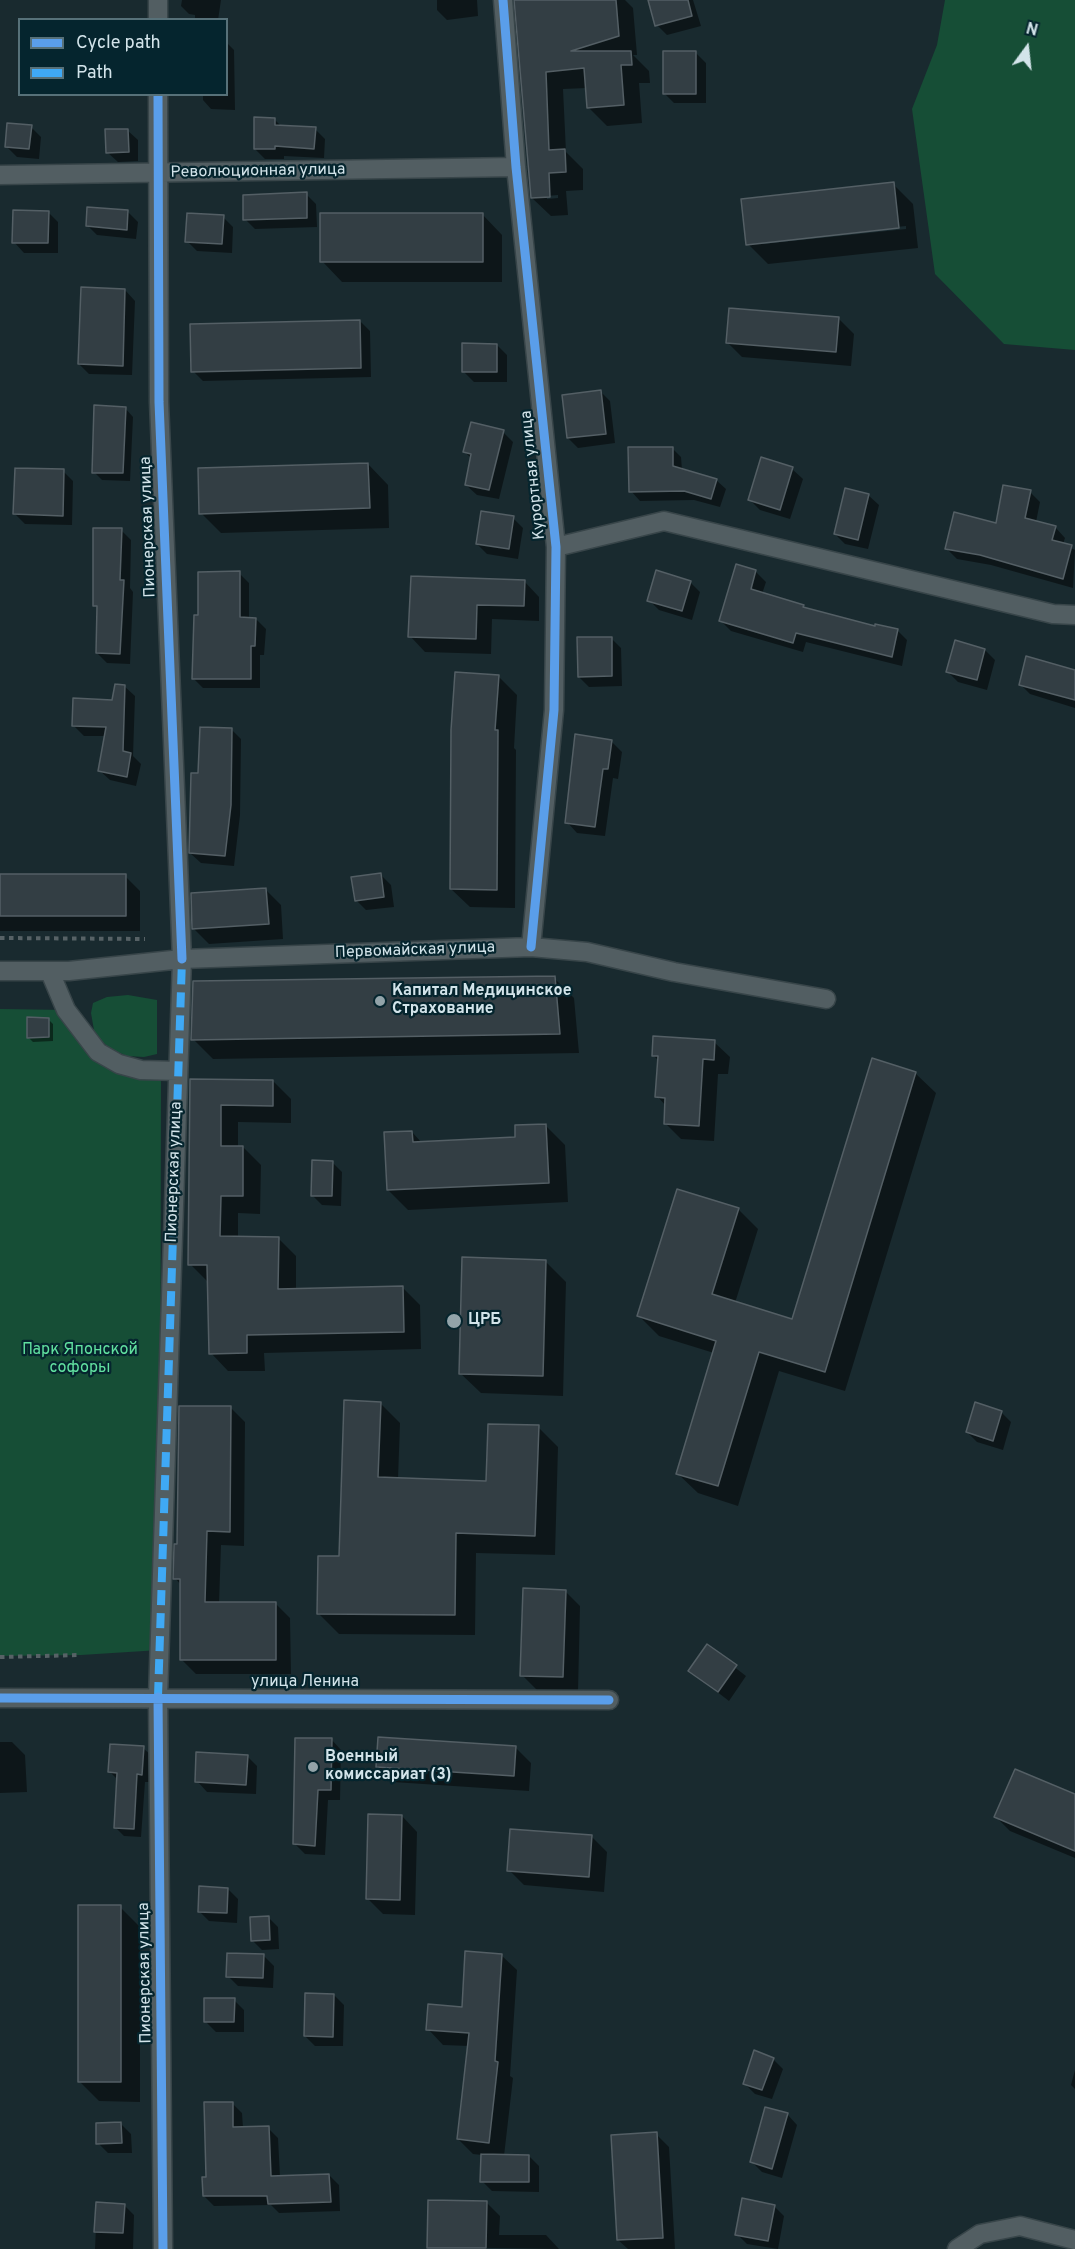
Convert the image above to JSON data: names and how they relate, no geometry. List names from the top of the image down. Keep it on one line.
{"streets":{"street":["Революционная улица","Курортная улица","Пионерская улица","Первомайская улица","улица Ленина"]},"crossings":[["Революционная улица","Курортная улица"],["Революционная улица","Пионерская улица"],["Курортная улица","Первомайская улица"],["Пионерская улица","Первомайская улица"],["Пионерская улица","улица Ленина"]],"parks":["Парк Японской софоры"],"places":["Капитал Медицинское Страхование","ЦРБ","Военный комиссариат (3)"],"legend":["Cycle path","Path"],"north":"top"}
